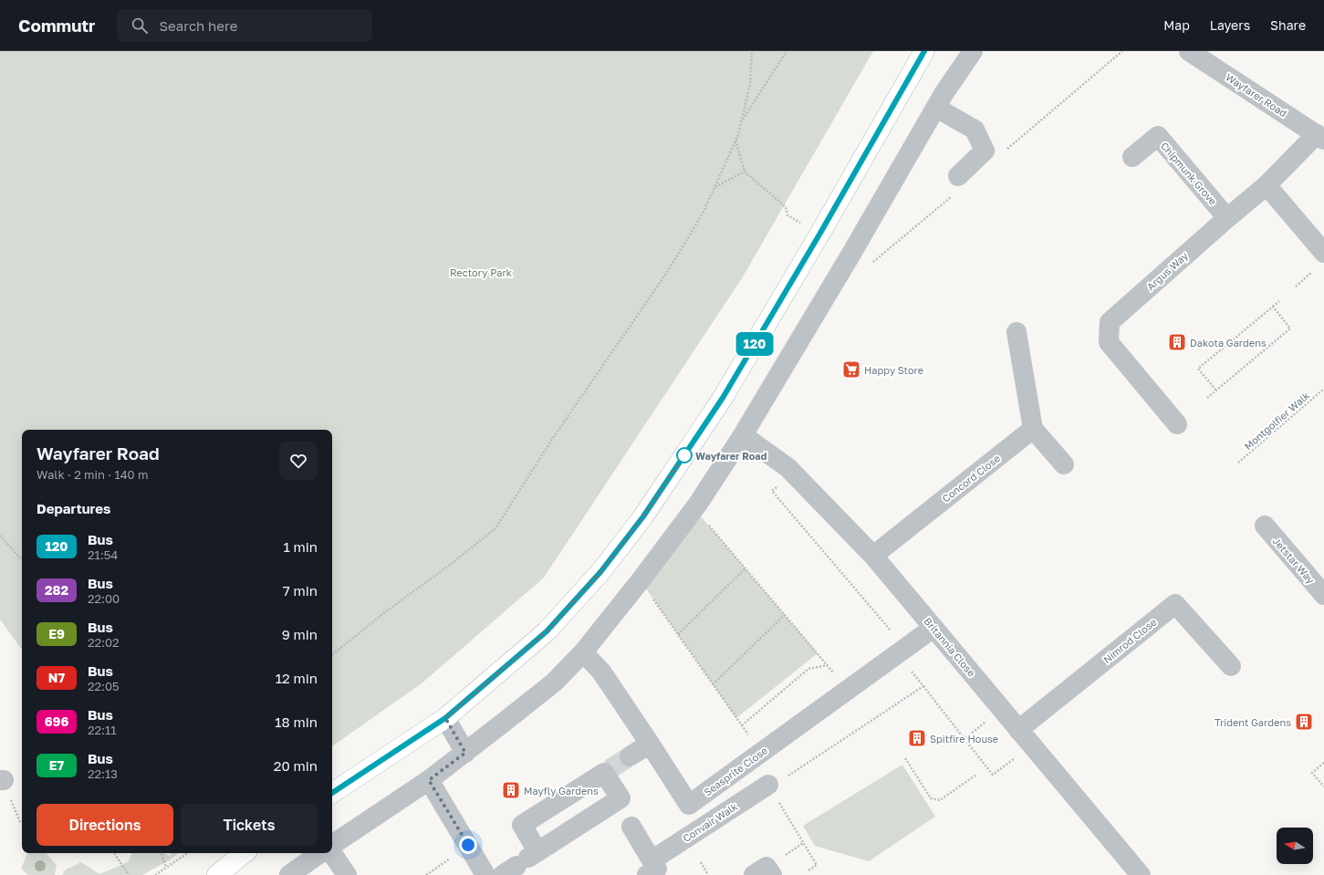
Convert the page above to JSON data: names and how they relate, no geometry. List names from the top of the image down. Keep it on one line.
{"streets":{"street":["Wayfarer Road","Chipmunk Grove","Argus Way","Concord Close","Jetstar Way","Nimrod Close","Britannia Close","Seasprite Close","Convair Walk"],"path":["Montgolfier Walk"]},"crossings":[["Wayfarer Road","Argus Way"],["Chipmunk Grove","Argus Way"],["Concord Close","Britannia Close"],["Nimrod Close","Britannia Close"],["Britannia Close","Seasprite Close"]],"parks":["Rectory Park"],"places":{"building":["Dakota Gardens","Trident Gardens","Spitfire House","Mayfly Gardens"],"supermarket":["Happy Store"],"other":["Wayfarer Road"]},"lines":["bus line 120"],"north":"left","page":{"header":"Commutr","search":"Search here","nav":["Map","Layers","Share"],"on_map":"120","heading":[["Wayfarer Road","Walk · 2 min · 140 m"],"Departures"],"list":[{"mark":"120","name":"Bus","note":"21:54","value":"1 min"},{"mark":"282","name":"Bus","note":"22:00","value":"7 min"},{"mark":"E9","name":"Bus","note":"22:02","value":"9 min"},{"mark":"N7","name":"Bus","note":"22:05","value":"12 min"},{"mark":"696","name":"Bus","note":"22:11","value":"18 min"},{"mark":"E7","name":"Bus","note":"22:13","value":"20 min"}],"buttons":["Directions","Tickets"]}}
